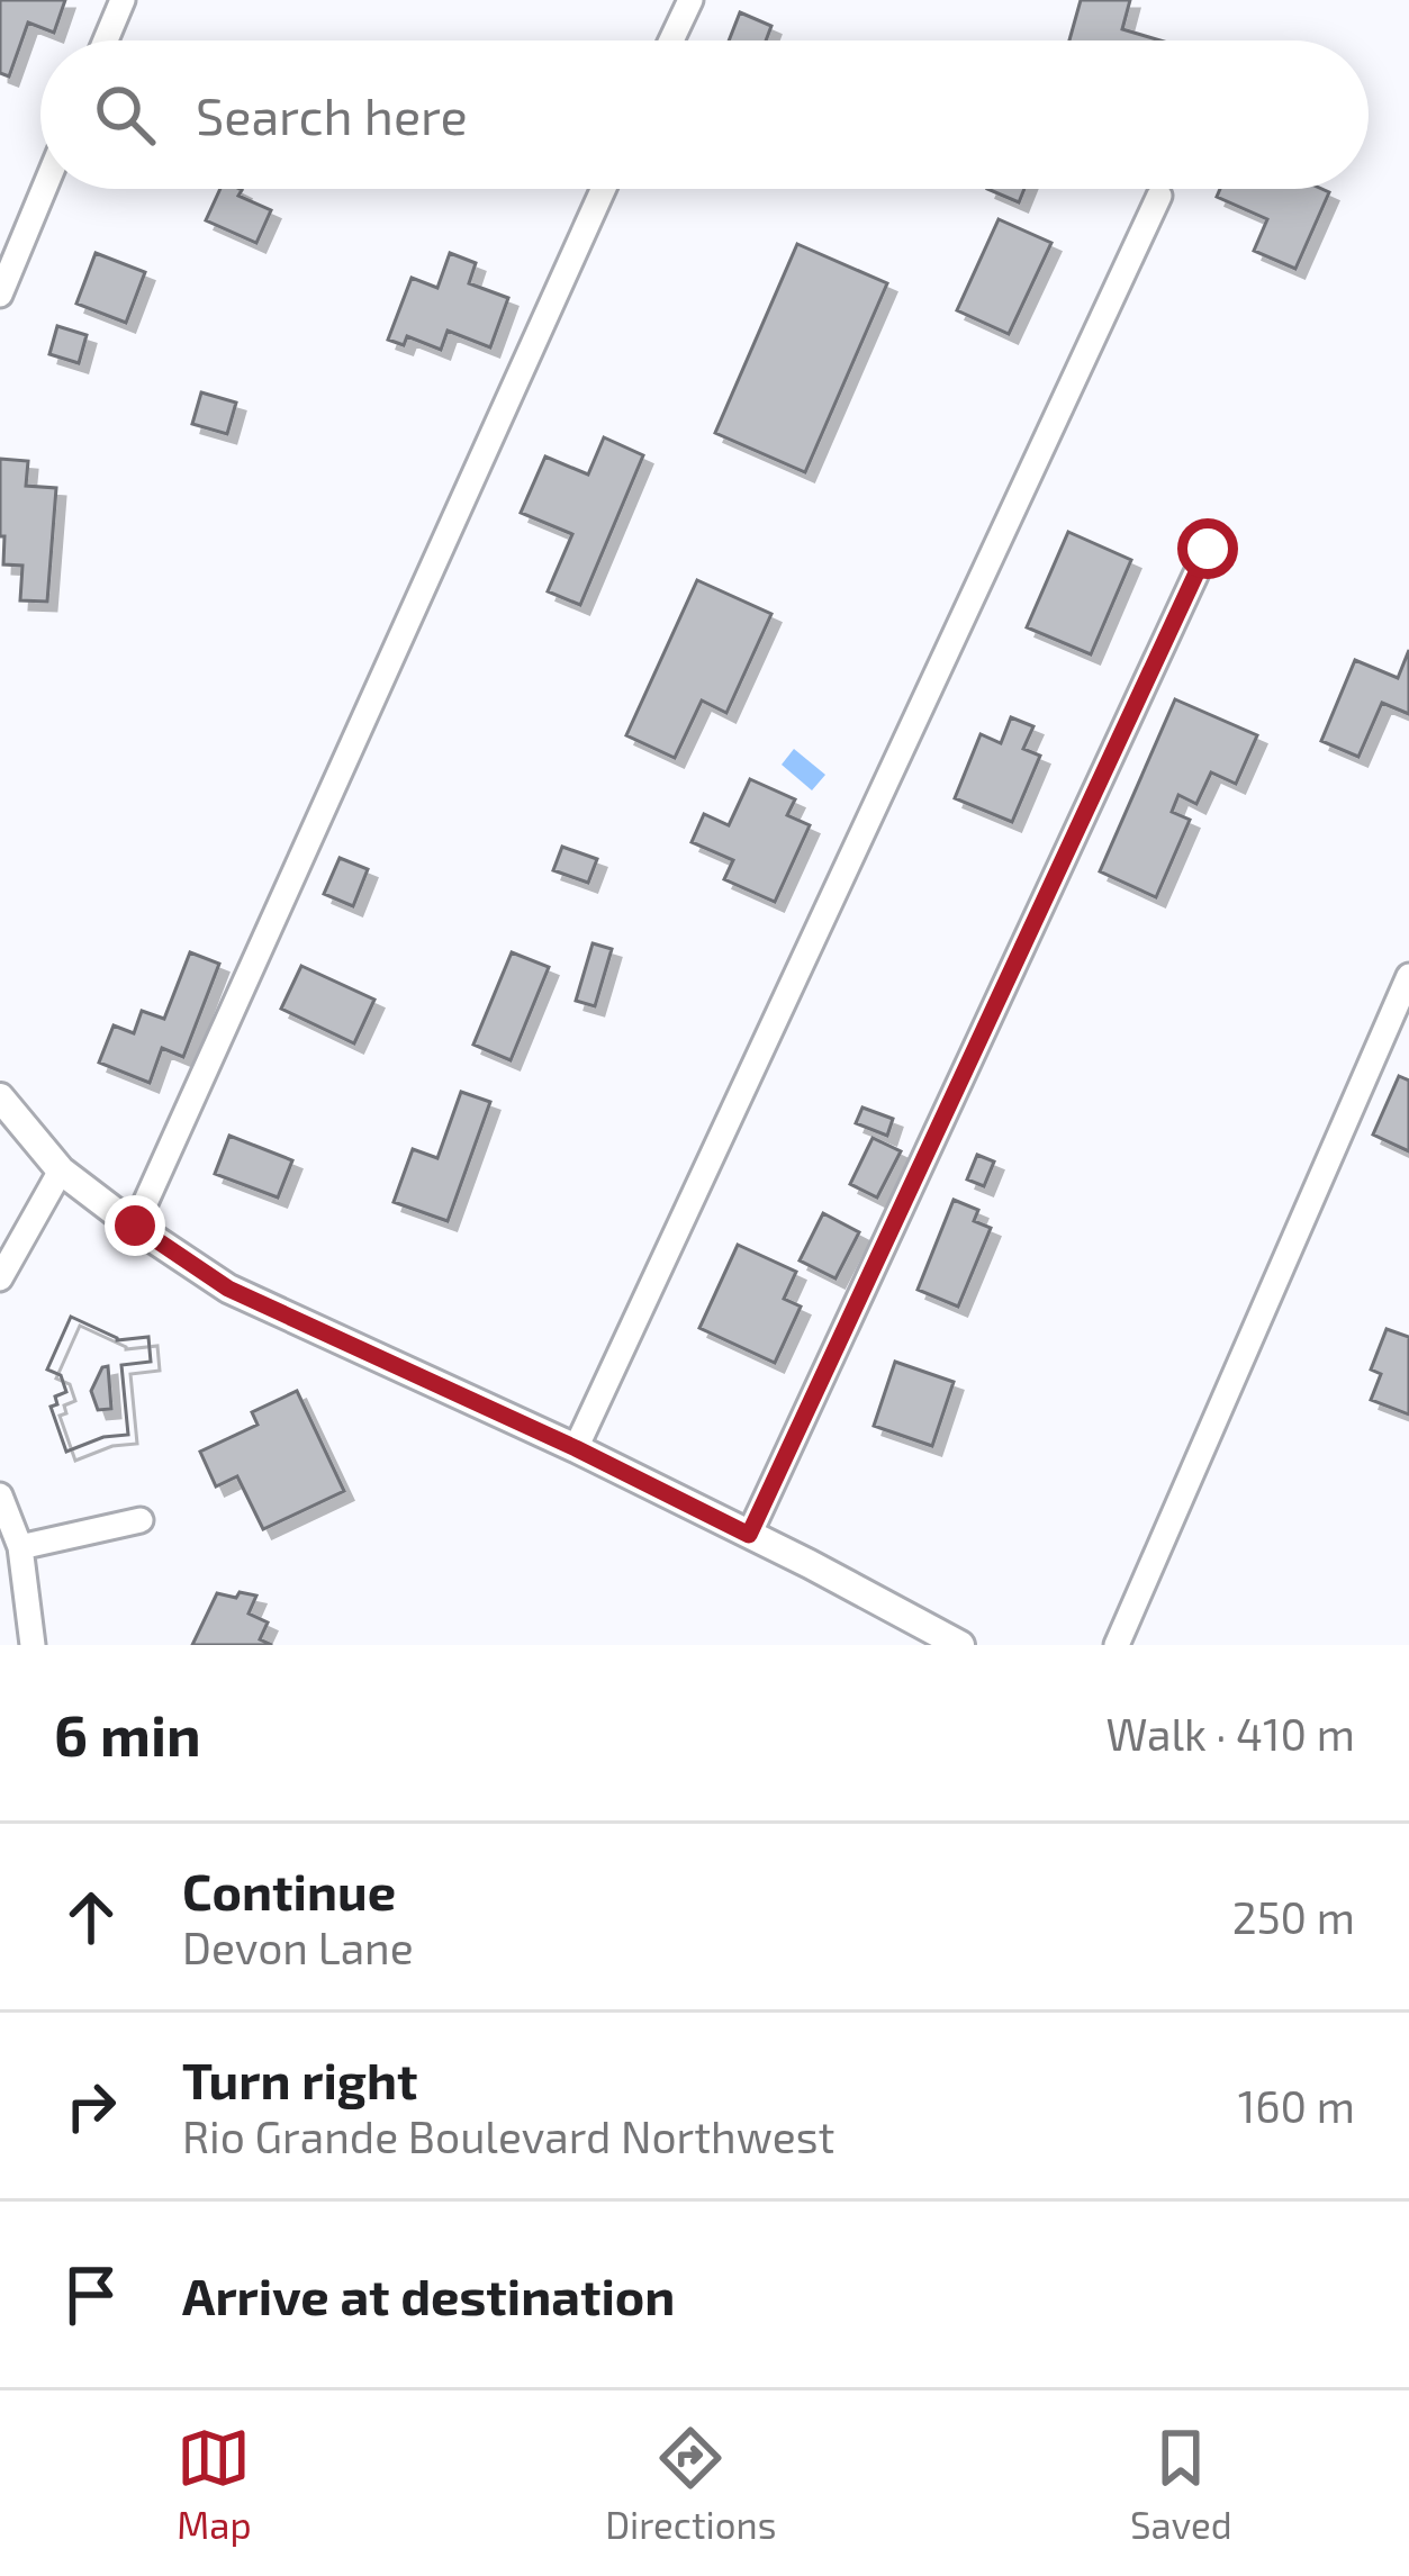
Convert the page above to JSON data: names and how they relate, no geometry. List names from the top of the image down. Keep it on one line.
{"page":{"search":"Search here","heading":["6 min","Walk · 410 m"],"list":[["Continue","Devon Lane","250 m"],["Turn right","Rio Grande Boulevard Northwest","160 m"],"Arrive at destination"],"nav":["Map","Directions","Saved"]}}
